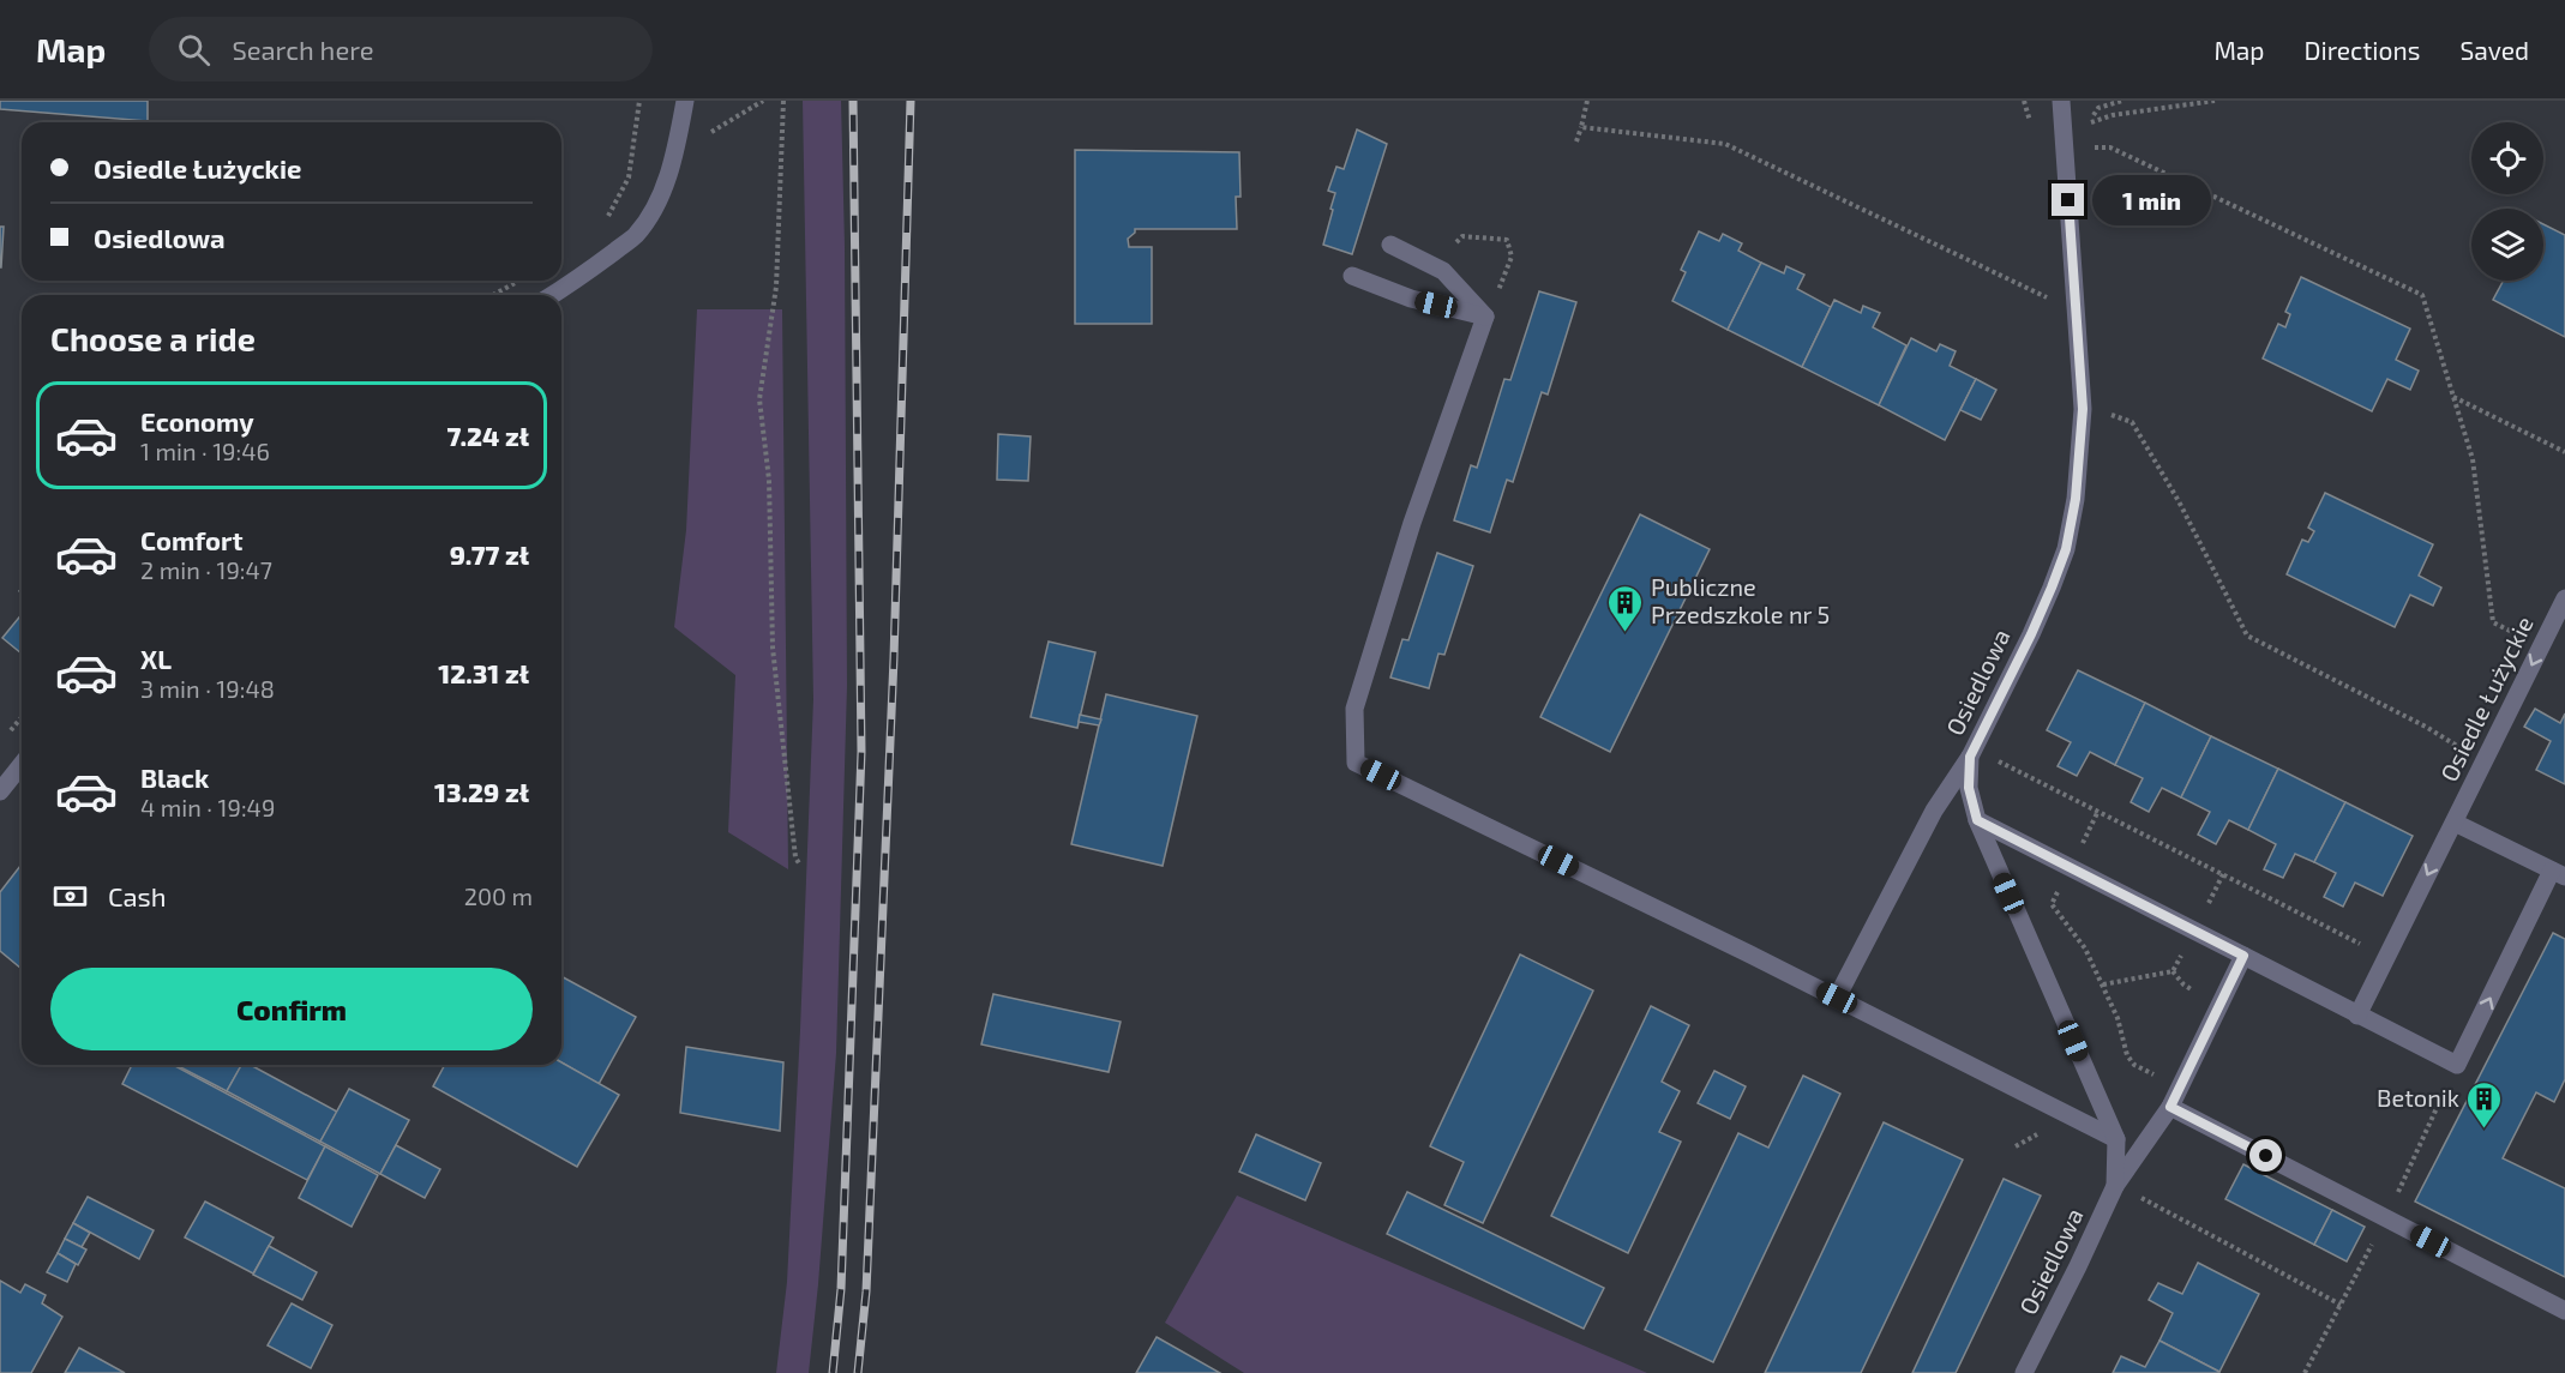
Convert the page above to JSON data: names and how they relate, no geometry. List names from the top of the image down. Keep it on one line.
{"streets":{"street":["Osiedlowa","Osiedle Łużyckie"]},"places":{"building":["Publiczne Przedszkole nr 5","Betonik"]},"page":{"header":"Map","search":"Search here","nav":["Map","Directions","Saved"],"banner":["Osiedle Łużyckie","Osiedlowa"],"bubble":"1 min","heading":"Choose a ride","list":[{"name":"Economy","note":"1 min · 19:46","value":"7.24 zł"},{"name":"Comfort","note":"2 min · 19:47","value":"9.77 zł"},{"name":"XL","note":"3 min · 19:48","value":"12.31 zł"},{"name":"Black","note":"4 min · 19:49","value":"13.29 zł"}],"pay":["Cash","200 m"],"buttons":"Confirm"}}
